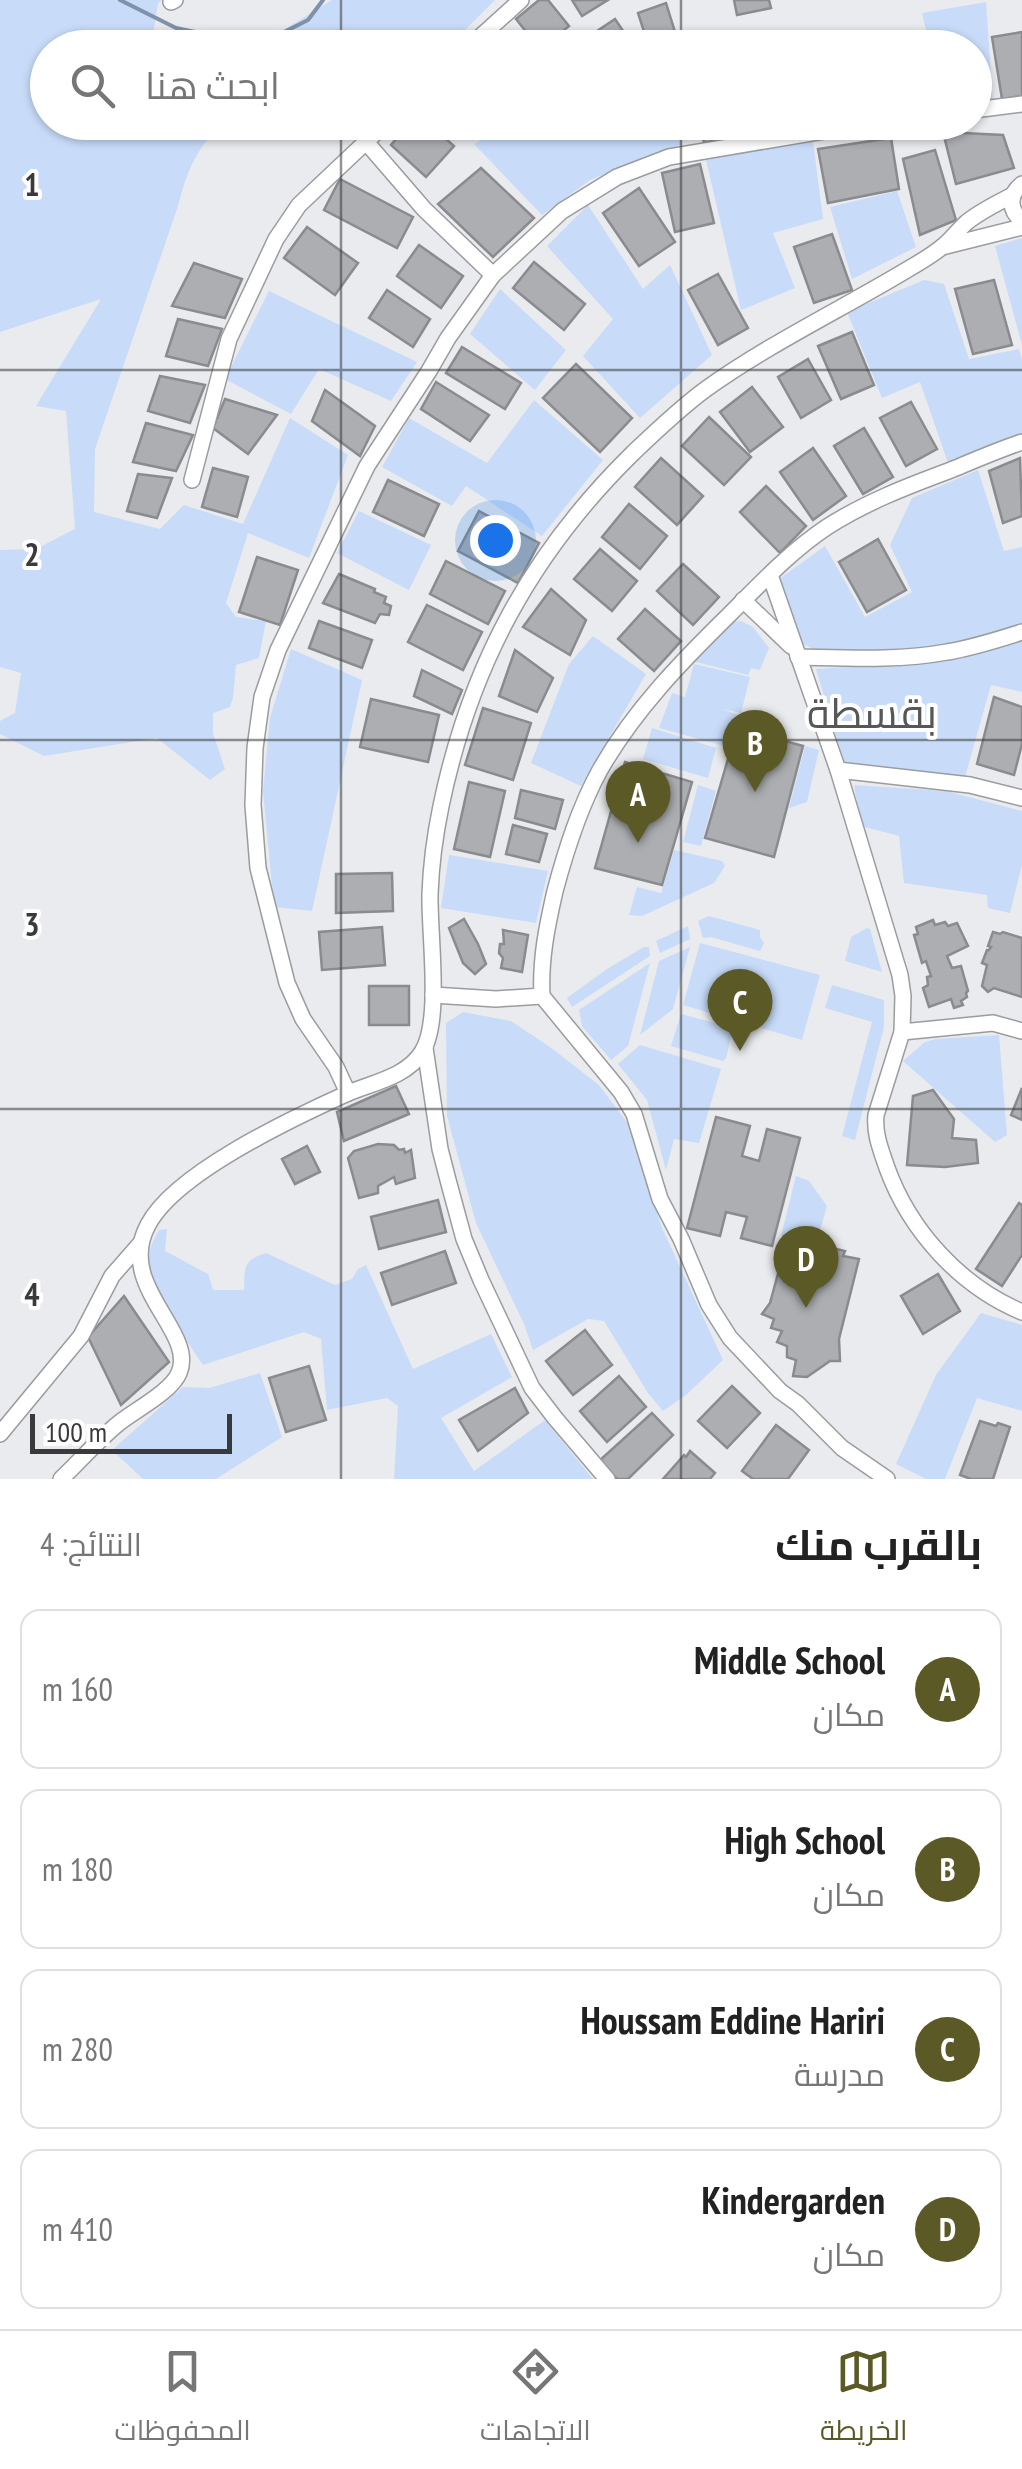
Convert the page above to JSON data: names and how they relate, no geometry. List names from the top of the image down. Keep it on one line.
{"districts":["بقسطة"],"scale_bar":"100 m","page":{"search":"ابحث هنا","pins":["B","A","C","D"],"scale":"100 m","heading":["بالقرب منك","النتائج: 4"],"list":[{"mark":"A","name":"Middle School","note":"مكان","value":"160 m"},{"mark":"B","name":"High School","note":"مكان","value":"180 m"},{"mark":"C","name":"Houssam Eddine Hariri","note":"مدرسة","value":"280 m"},{"mark":"D","name":"Kindergarden","note":"مكان","value":"410 m"}],"nav":["الخريطة","الاتجاهات","المحفوظات"]},"grid":{"rows":["1","2","3","4"]}}
